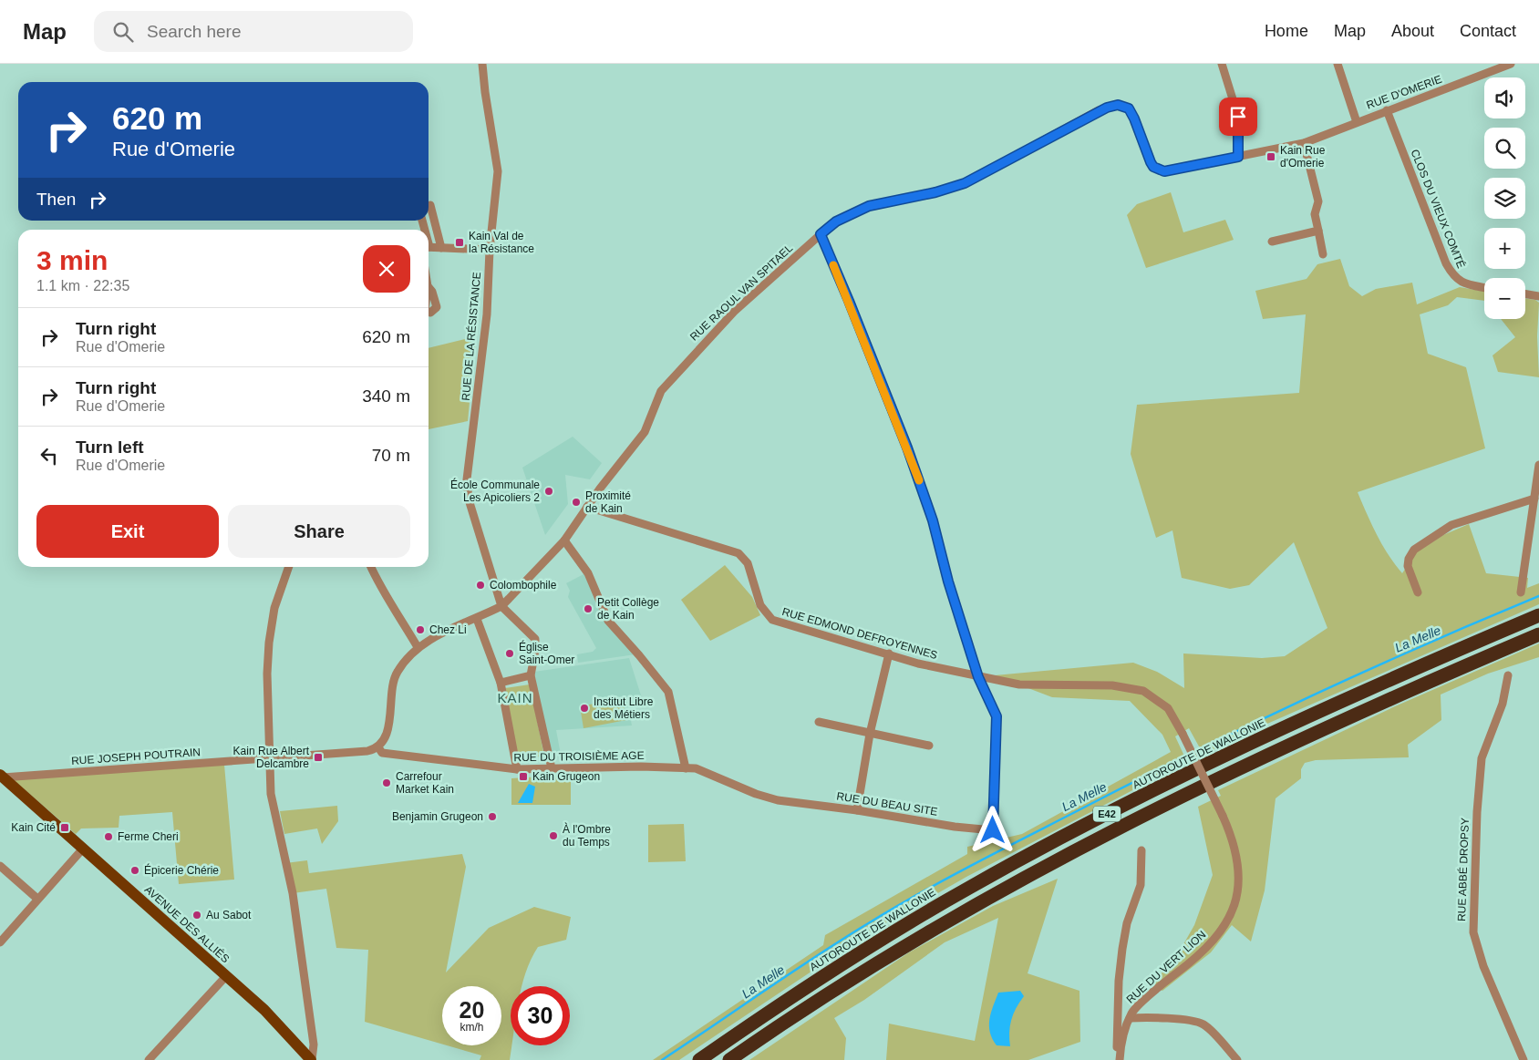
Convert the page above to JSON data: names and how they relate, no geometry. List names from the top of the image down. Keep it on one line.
{"streets":{"highway":["AUTOROUTE DE WALLONIE","E42"],"main road":["AVENUE DES ALLIÉS"],"street":["RUE D'OMERIE","CLOS DU VIEUX COMTÉ","RUE RAOUL VAN SPITAEL","RUE DE LA RÉSISTANCE","RUE EDMOND DEFROYENNES","RUE JOSEPH POUTRAIN","RUE DU TROISIÈME AGE","RUE DU BEAU SITE","RUE ABBÉ DROPSY","RUE DU VERT LION"]},"crossings":[["RUE D'OMERIE","CLOS DU VIEUX COMTÉ"],["RUE D'OMERIE","RUE RAOUL VAN SPITAEL"],["RUE RAOUL VAN SPITAEL","RUE DE LA RÉSISTANCE"],["RUE RAOUL VAN SPITAEL","RUE EDMOND DEFROYENNES"],["RUE EDMOND DEFROYENNES","RUE DU BEAU SITE"],["RUE EDMOND DEFROYENNES","RUE DU VERT LION"],["RUE JOSEPH POUTRAIN","RUE DU TROISIÈME AGE"],["RUE JOSEPH POUTRAIN","AVENUE DES ALLIÉS"],["RUE DU TROISIÈME AGE","RUE DU BEAU SITE"]],"districts":["KAIN"],"water":["La Melle"],"places":{"transit":["Kain Rue d'Omerie","Kain Val de la Résistance","Kain Rue Albert Delcambre","Kain Grugeon","Kain Cité"],"other":["École Communale Les Apicoliers 2","Proximité de Kain","Colombophile","Petit Collège de Kain","Chez Li","Église Saint-Omer","Institut Libre des Métiers","Carrefour Market Kain","Benjamin Grugeon","À l'Ombre du Temps","Ferme Cheri","Épicerie Chérie","Au Sabot"]},"page":{"header":"Map","search":"Search here","nav":["Home","Map","About","Contact"],"map_buttons":["+","−"],"turn":["620 m","Rue d'Omerie"],"then":"Then","heading":["3 min","1.1 km · 22:35"],"list":[{"name":"Turn right","note":"Rue d'Omerie","value":"620 m"},{"name":"Turn right","note":"Rue d'Omerie","value":"340 m"},{"name":"Turn left","note":"Rue d'Omerie","value":"70 m"}],"buttons":["Exit","Share"],"speed":"20 km/h","limit":"30"}}
